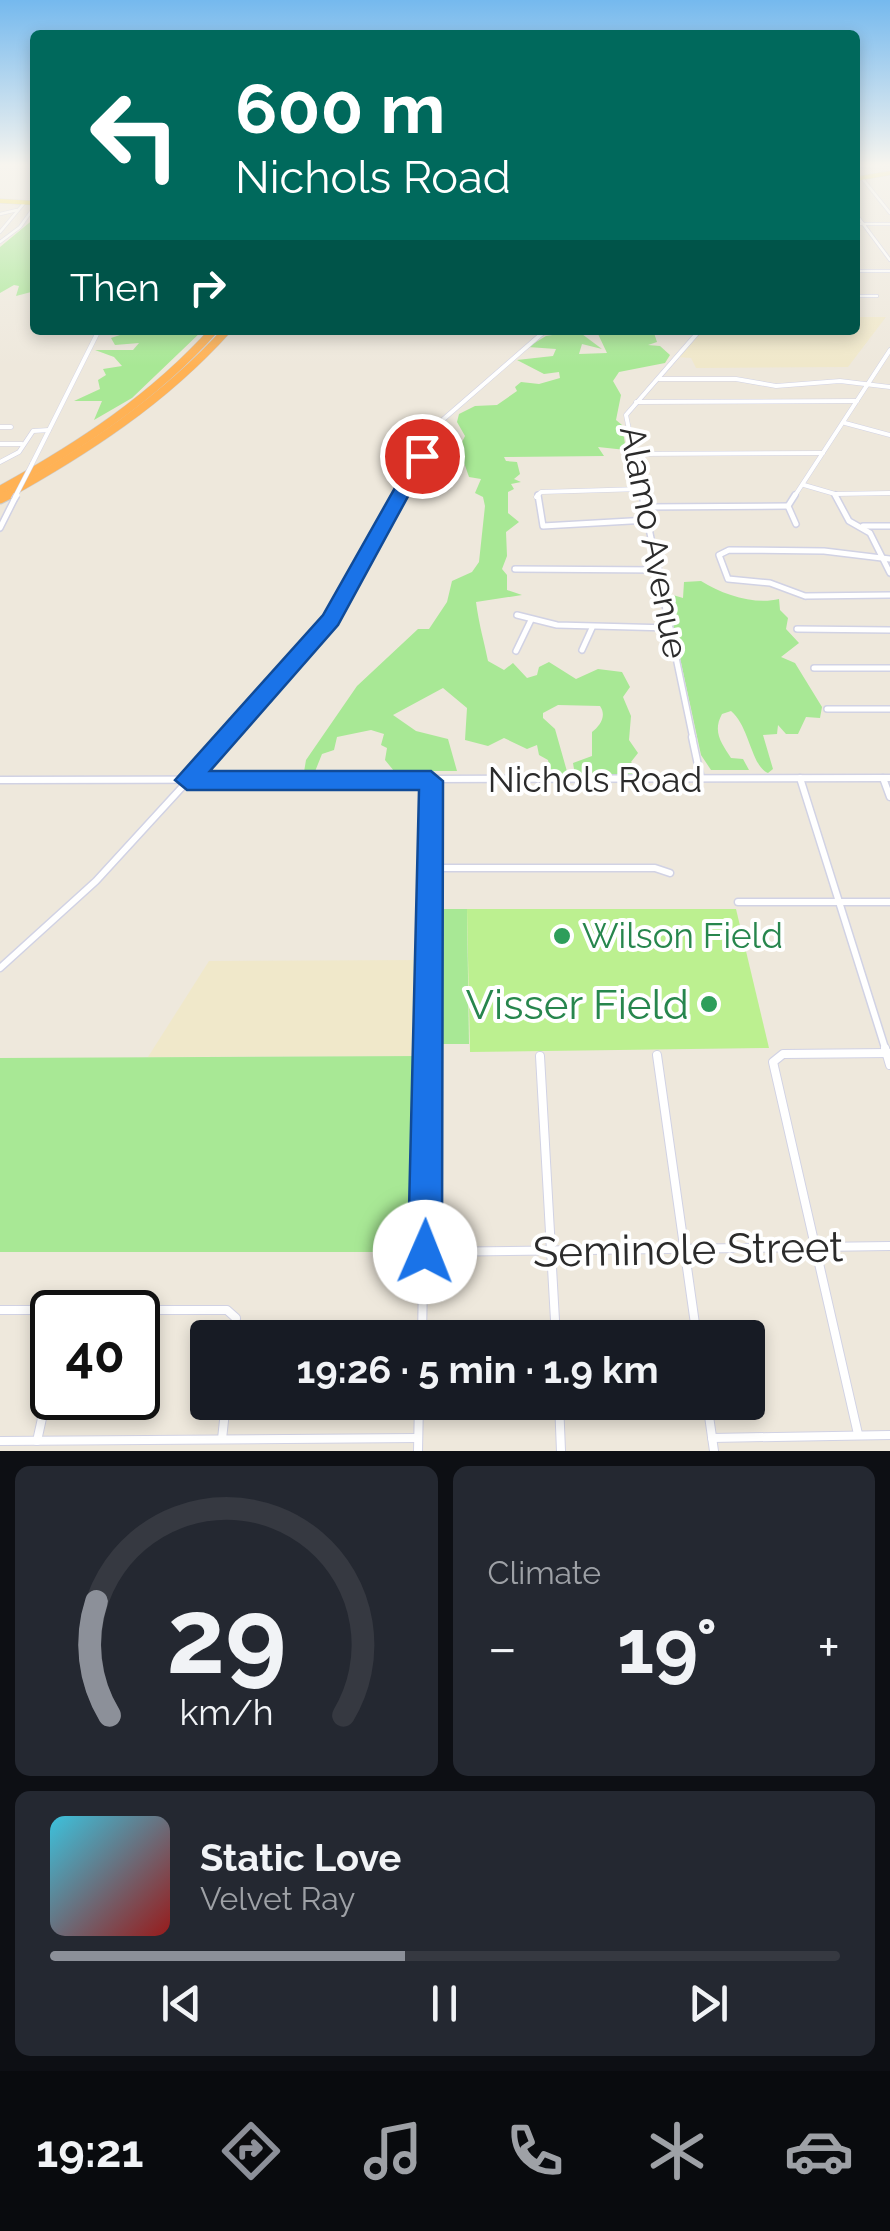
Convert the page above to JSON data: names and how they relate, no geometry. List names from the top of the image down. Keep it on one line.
{"streets":{"street":["Alamo Avenue","Nichols Road","Seminole Street"]},"crossings":[["Alamo Avenue","Nichols Road"]],"places":["Wilson Field","Visser Field"],"page":{"turn":["600 m","Nichols Road"],"then":"Then","limit":"40","trip":"19:26 · 5 min · 1.9 km","tile":"Climate","heat":["−","19°","+"],"song":["Static Love","Velvet Ray"],"tabs":"19:21","gauge":["29","km/h"]}}
